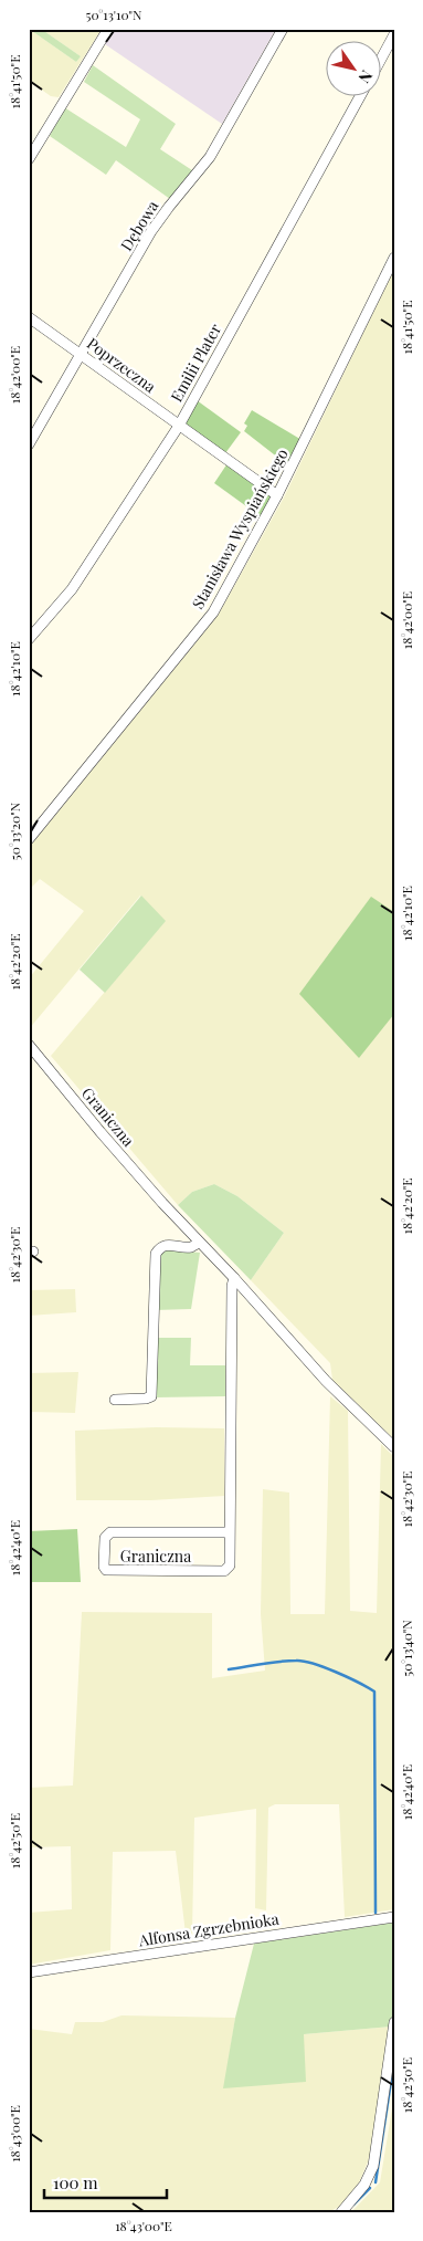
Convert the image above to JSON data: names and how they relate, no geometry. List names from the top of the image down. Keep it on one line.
{"streets":{"street":["Dębowa","Emilii Plater","Poprzeczna","Stanisława Wyspiańskiego","Graniczna","Alfonsa Zgrzebnioka"]},"crossings":[["Dębowa","Poprzeczna"],["Emilii Plater","Poprzeczna"],["Poprzeczna","Stanisława Wyspiańskiego"]],"scale_bar":"100 m","north":"bottom right","coordinates":["50°13'10\"N","18°41'50\"E","18°42'00\"E","18°42'10\"E","50°13'20\"N","18°42'20\"E","18°42'30\"E","18°42'40\"E","50°13'40\"N","18°42'50\"E","18°43'00\"E"]}
